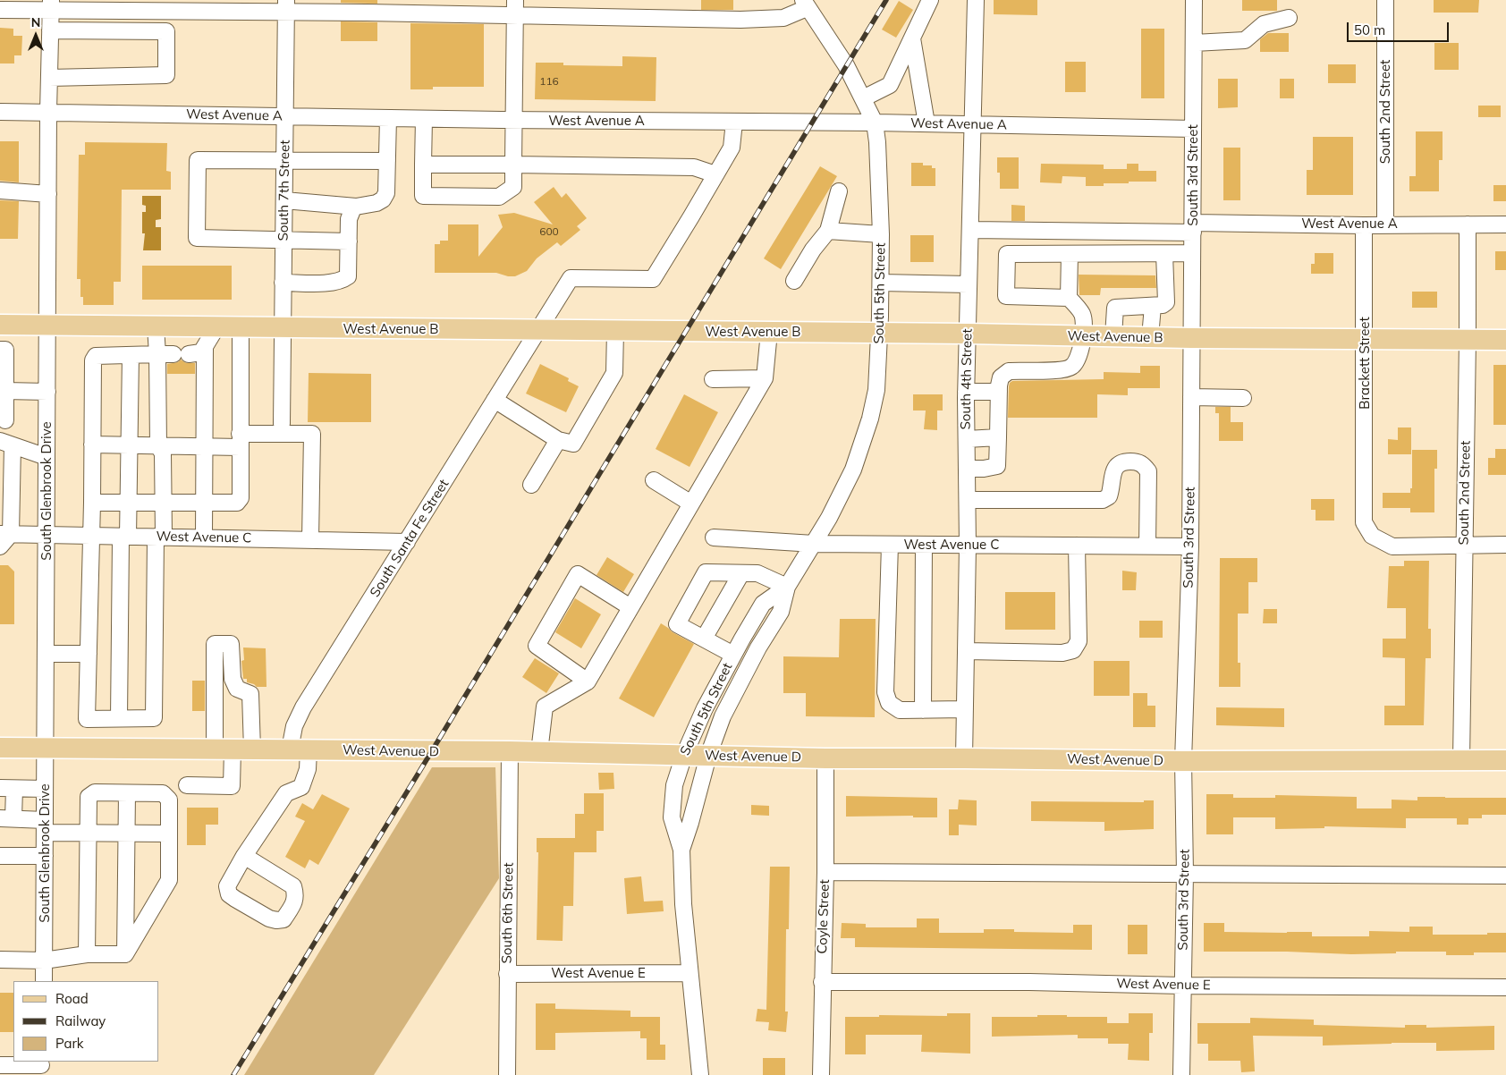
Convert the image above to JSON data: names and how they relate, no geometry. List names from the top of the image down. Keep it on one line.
{"streets":{"main road":["West Avenue B","West Avenue D"],"street":["South 2nd Street","West Avenue A","South 3rd Street","South 7th Street","South 5th Street","Brackett Street","South 4th Street","South Glenbrook Drive","West Avenue C","South Santa Fe Street","South 6th Street","Coyle Street","West Avenue E"]},"crossings":[["South 2nd Street","West Avenue A"],["South 2nd Street","West Avenue B"],["South 2nd Street","Brackett Street"],["South 2nd Street","West Avenue D"],["West Avenue A","South 3rd Street"],["West Avenue A","South 7th Street"],["West Avenue A","South 5th Street"],["West Avenue A","Brackett Street"],["West Avenue A","South 4th Street"],["West Avenue A","South Glenbrook Drive"],["South 3rd Street","West Avenue B"],["South 3rd Street","West Avenue C"],["South 3rd Street","West Avenue D"],["South 3rd Street","West Avenue E"],["South 7th Street","West Avenue B"],["South 5th Street","West Avenue B"],["South 5th Street","West Avenue C"],["South 5th Street","West Avenue D"],["South 5th Street","West Avenue E"],["West Avenue B","Brackett Street"],["West Avenue B","South 4th Street"],["West Avenue B","South Glenbrook Drive"],["West Avenue B","South Santa Fe Street"],["South 4th Street","West Avenue C"],["South 4th Street","West Avenue D"],["South Glenbrook Drive","West Avenue C"],["South Glenbrook Drive","West Avenue D"],["West Avenue C","South Santa Fe Street"],["South Santa Fe Street","West Avenue D"],["West Avenue D","South 6th Street"],["West Avenue D","Coyle Street"],["South 6th Street","West Avenue E"],["Coyle Street","West Avenue E"]],"house_numbers":["116","600"],"legend":["Road","Railway","Park"],"scale_bar":"50 m","north":"top"}
